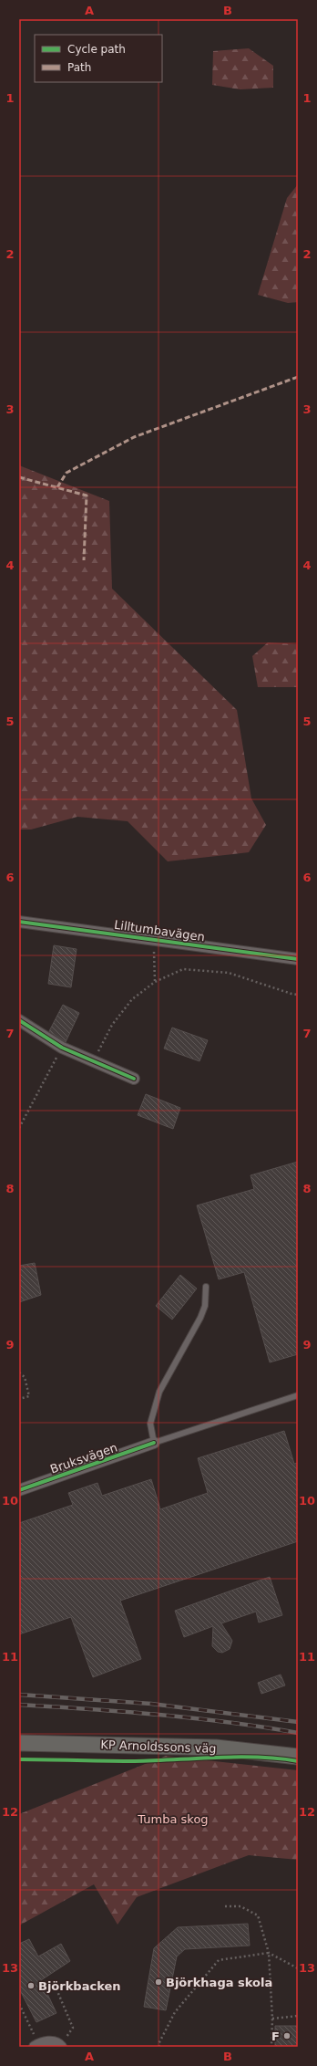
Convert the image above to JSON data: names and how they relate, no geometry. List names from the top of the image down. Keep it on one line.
{"streets":{"main road":["KP Arnoldssons väg"],"street":["Lilltumbavägen","Bruksvägen"]},"parks":["Tumba skog"],"places":["Björkhaga skola","Björkbacken","F"],"legend":["Cycle path","Path"],"grid":{"columns":["A","B"],"rows":["1","2","3","4","5","6","7","8","9","10","11","12","13"]}}
